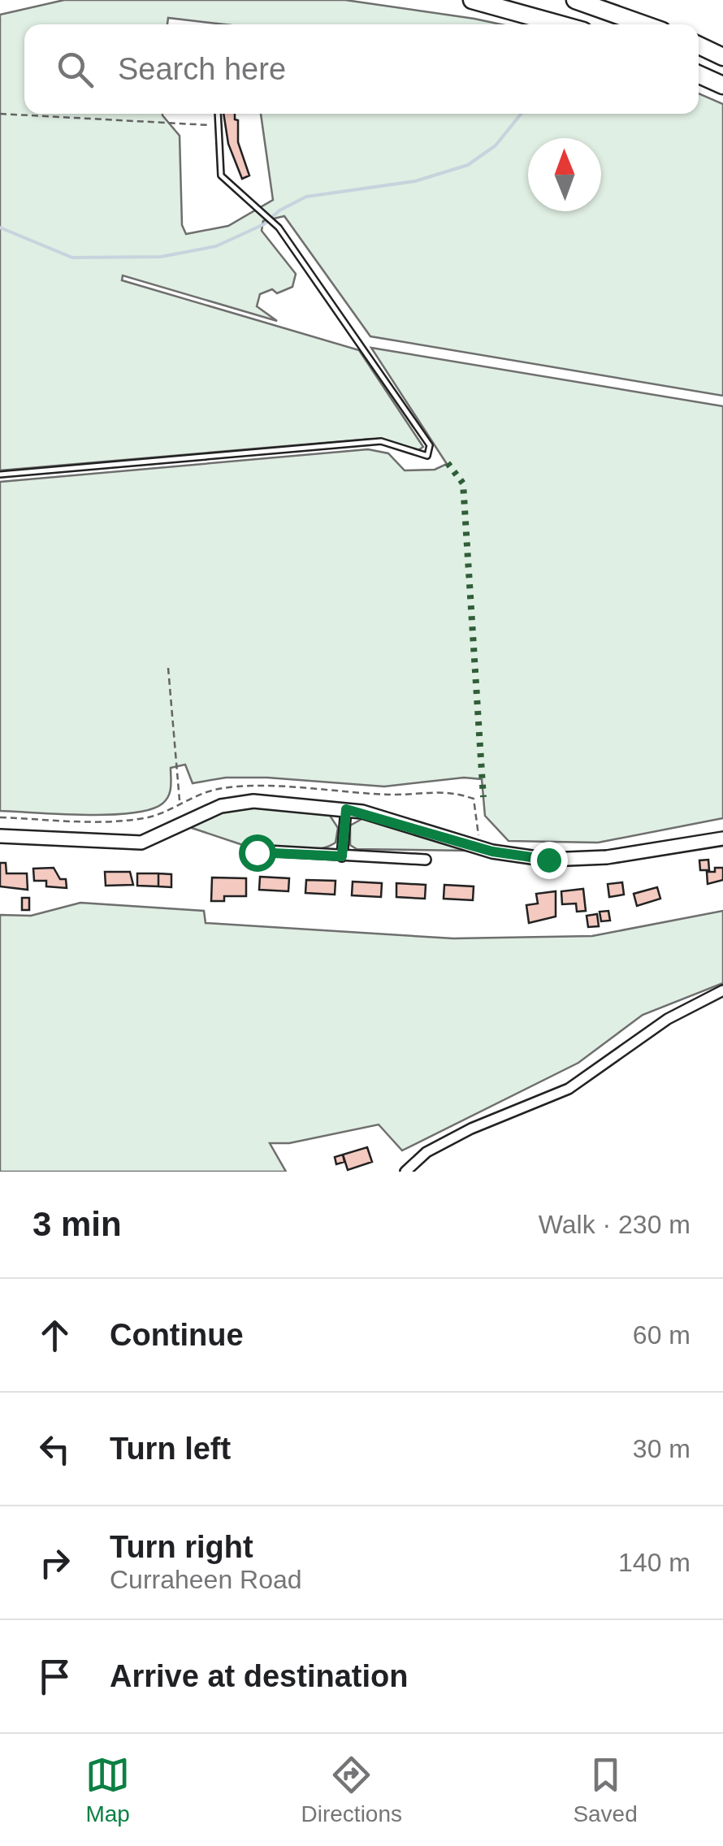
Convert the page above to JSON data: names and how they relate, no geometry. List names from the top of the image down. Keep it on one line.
{"north":"top","page":{"search":"Search here","heading":["3 min","Walk · 230 m"],"list":[["Continue","60 m"],["Turn left","30 m"],["Turn right","Curraheen Road","140 m"],"Arrive at destination"],"nav":["Map","Directions","Saved"]}}
